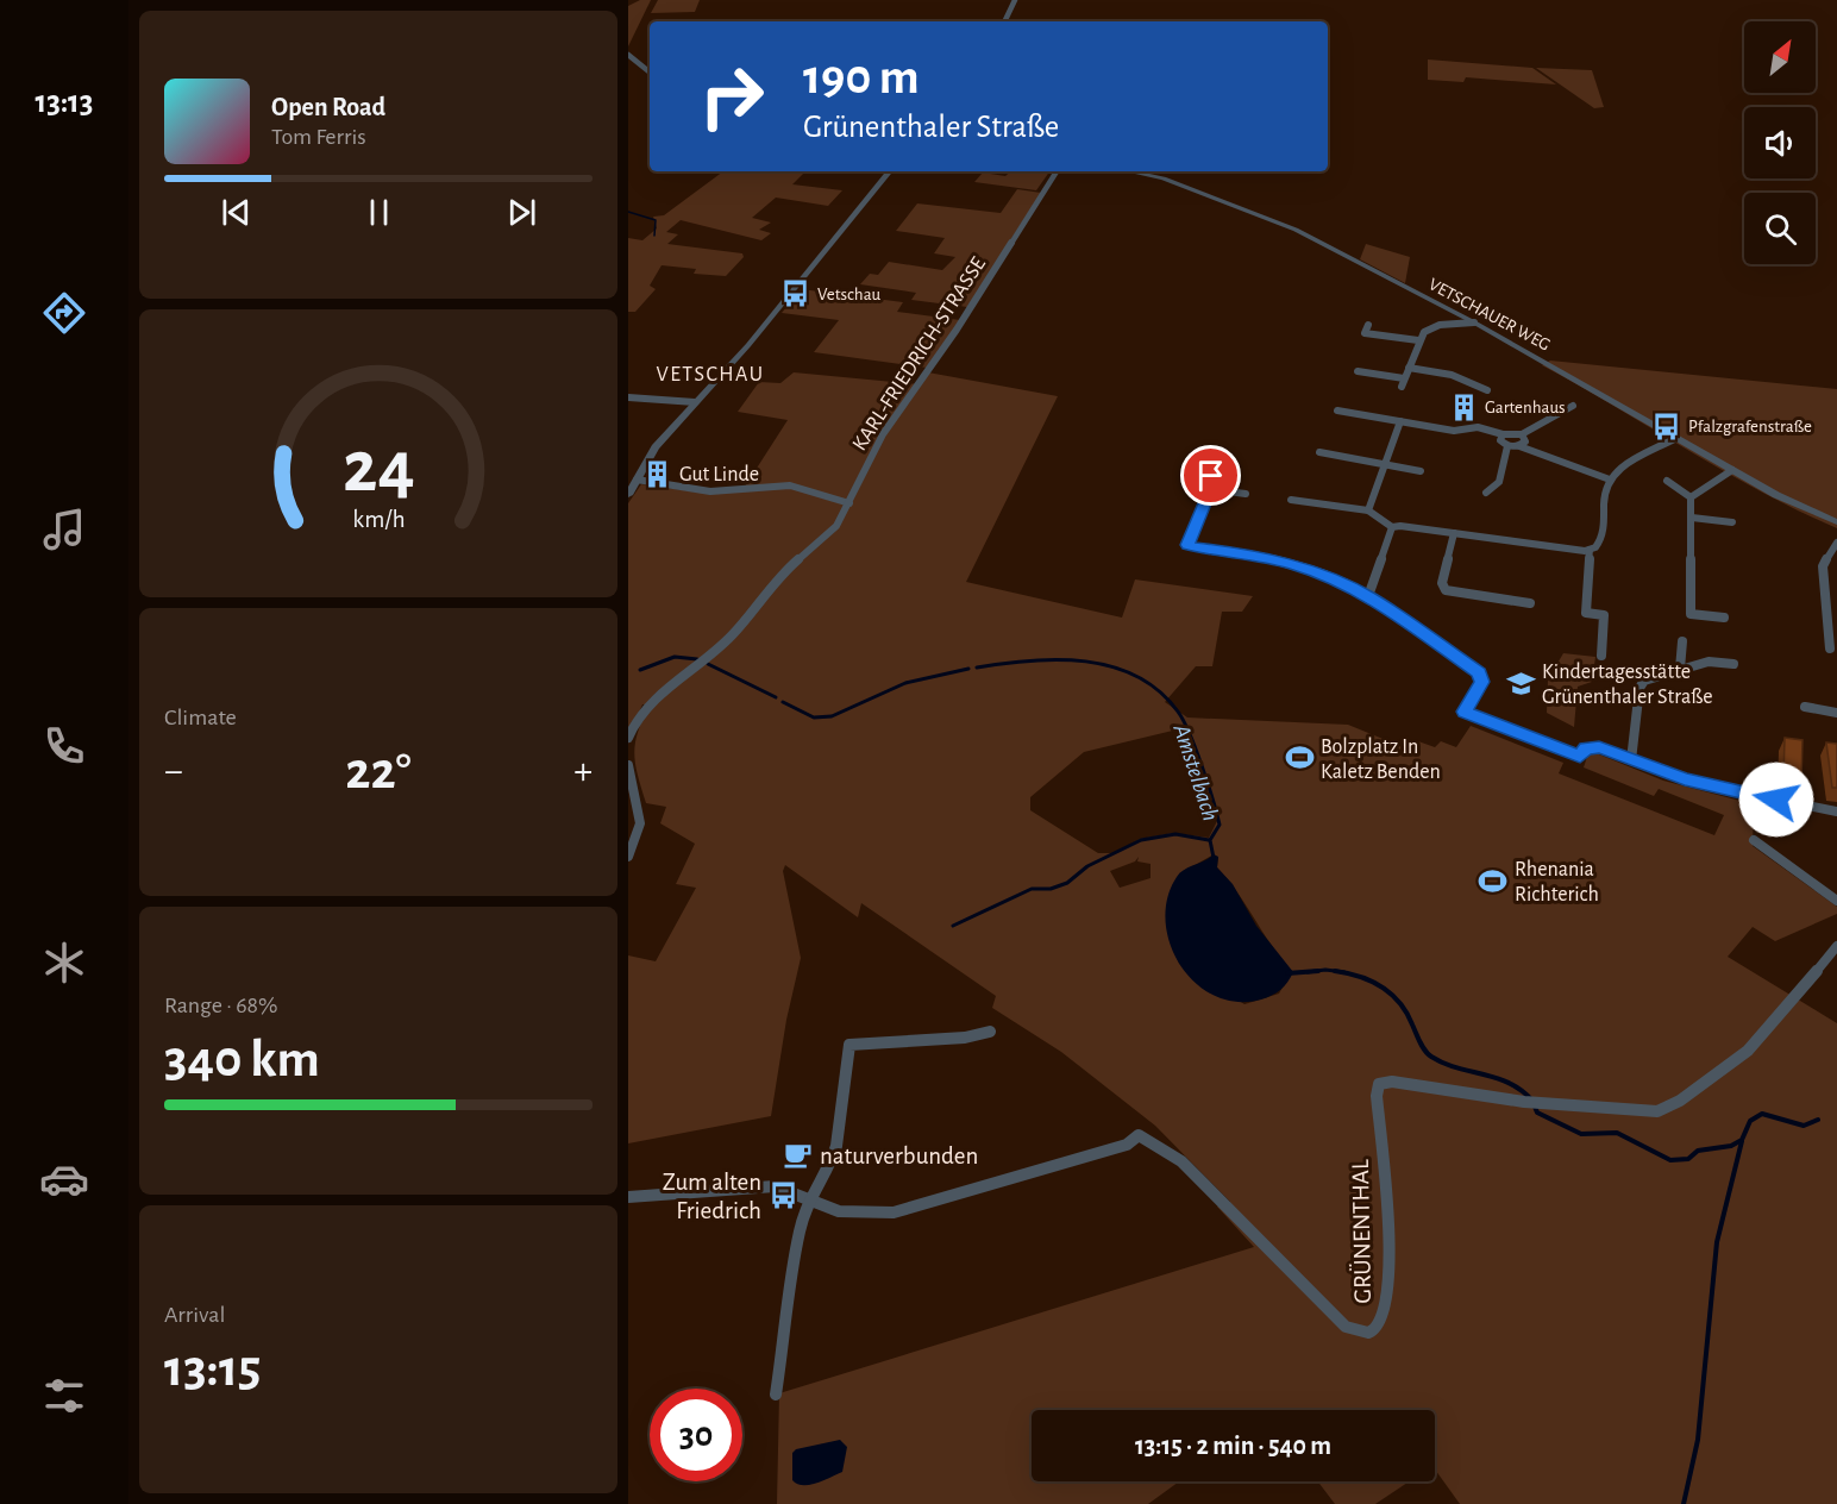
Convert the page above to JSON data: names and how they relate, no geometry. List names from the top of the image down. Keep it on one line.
{"streets":{"street":["VETSCHAUER WEG","KARL-FRIEDRICH-STRASSE","GRÜNENTHAL"]},"districts":["VETSCHAU"],"water":["Amstelbach"],"places":{"bus stop":["Vetschau","Pfalzgrafenstraße","Zum alten Friedrich"],"building":["Gartenhaus","Gut Linde"],"school or university":["Kindertagesstätte Grünenthaler Straße"],"sports":["Bolzplatz In Kaletz Benden","Rhenania Richterich"],"cafe":["naturverbunden"]},"north":"top right","page":{"tabs":"13:13","turn":["190 m","Grünenthaler Straße"],"song":["Open Road","Tom Ferris"],"tile":["Climate",["Range · 68%","340 km"],["Arrival","13:15"]],"heat":["−","22°","+"],"limit":"30","trip":"13:15 · 2 min · 540 m","gauge":["24","km/h"]}}
